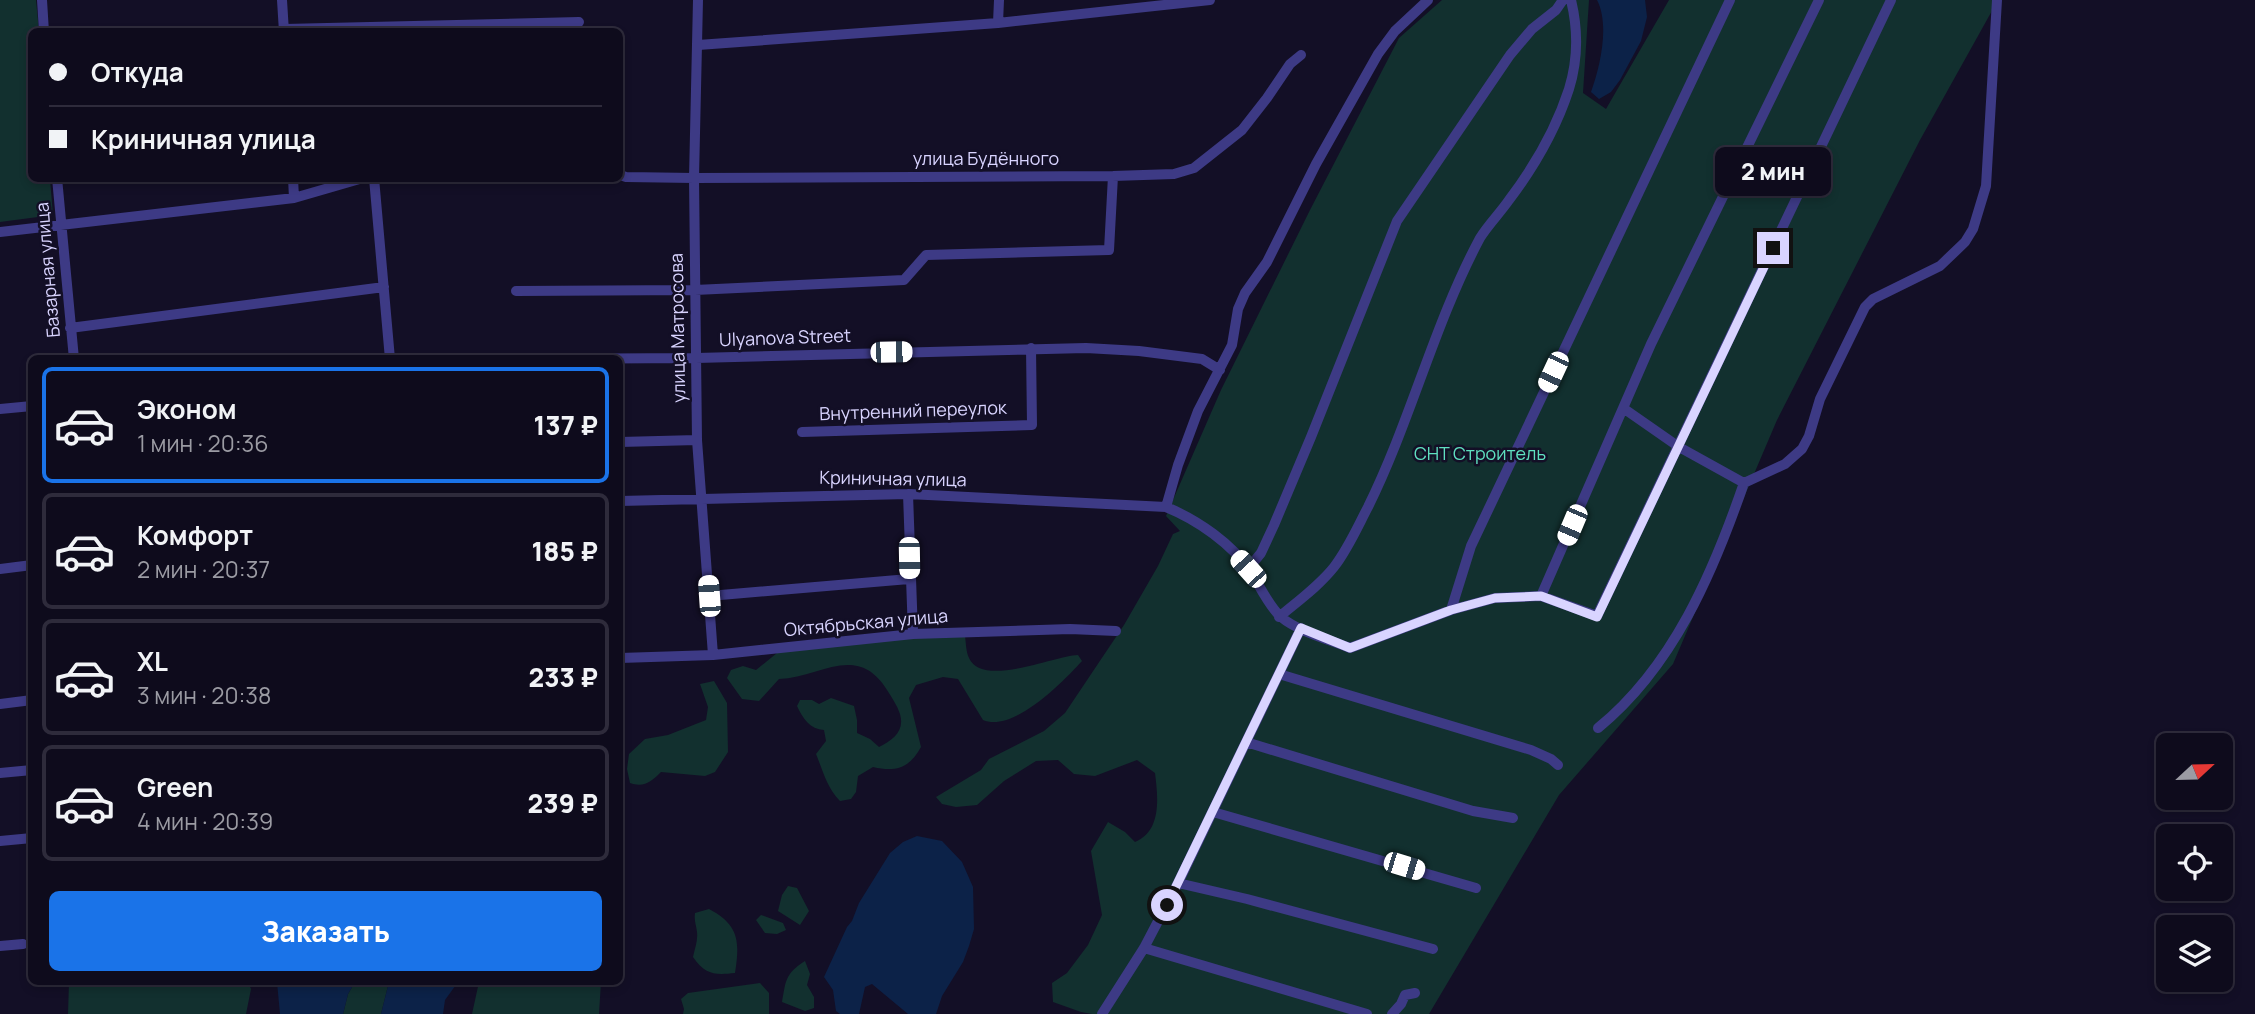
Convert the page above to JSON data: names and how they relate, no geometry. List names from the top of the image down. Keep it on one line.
{"streets":{"street":["улица Будённого","Базарная улица","улица Матросова","Ulyanova Street","Внутренний переулок","Криничная улица","Октябрьская улица"]},"crossings":[["улица Будённого","улица Матросова"],["улица Матросова","Ulyanova Street"],["улица Матросова","Криничная улица"],["улица Матросова","Октябрьская улица"],["Ulyanova Street","Внутренний переулок"]],"parks":["СНТ Строитель"],"north":"right","page":{"banner":["Откуда","Криничная улица"],"bubble":"2 мин","list":[{"name":"Эконом","note":"1 мин · 20:36","value":"137 ₽"},{"name":"Комфорт","note":"2 мин · 20:37","value":"185 ₽"},{"name":"XL","note":"3 мин · 20:38","value":"233 ₽"},{"name":"Green","note":"4 мин · 20:39","value":"239 ₽"}],"buttons":"Заказать"}}
